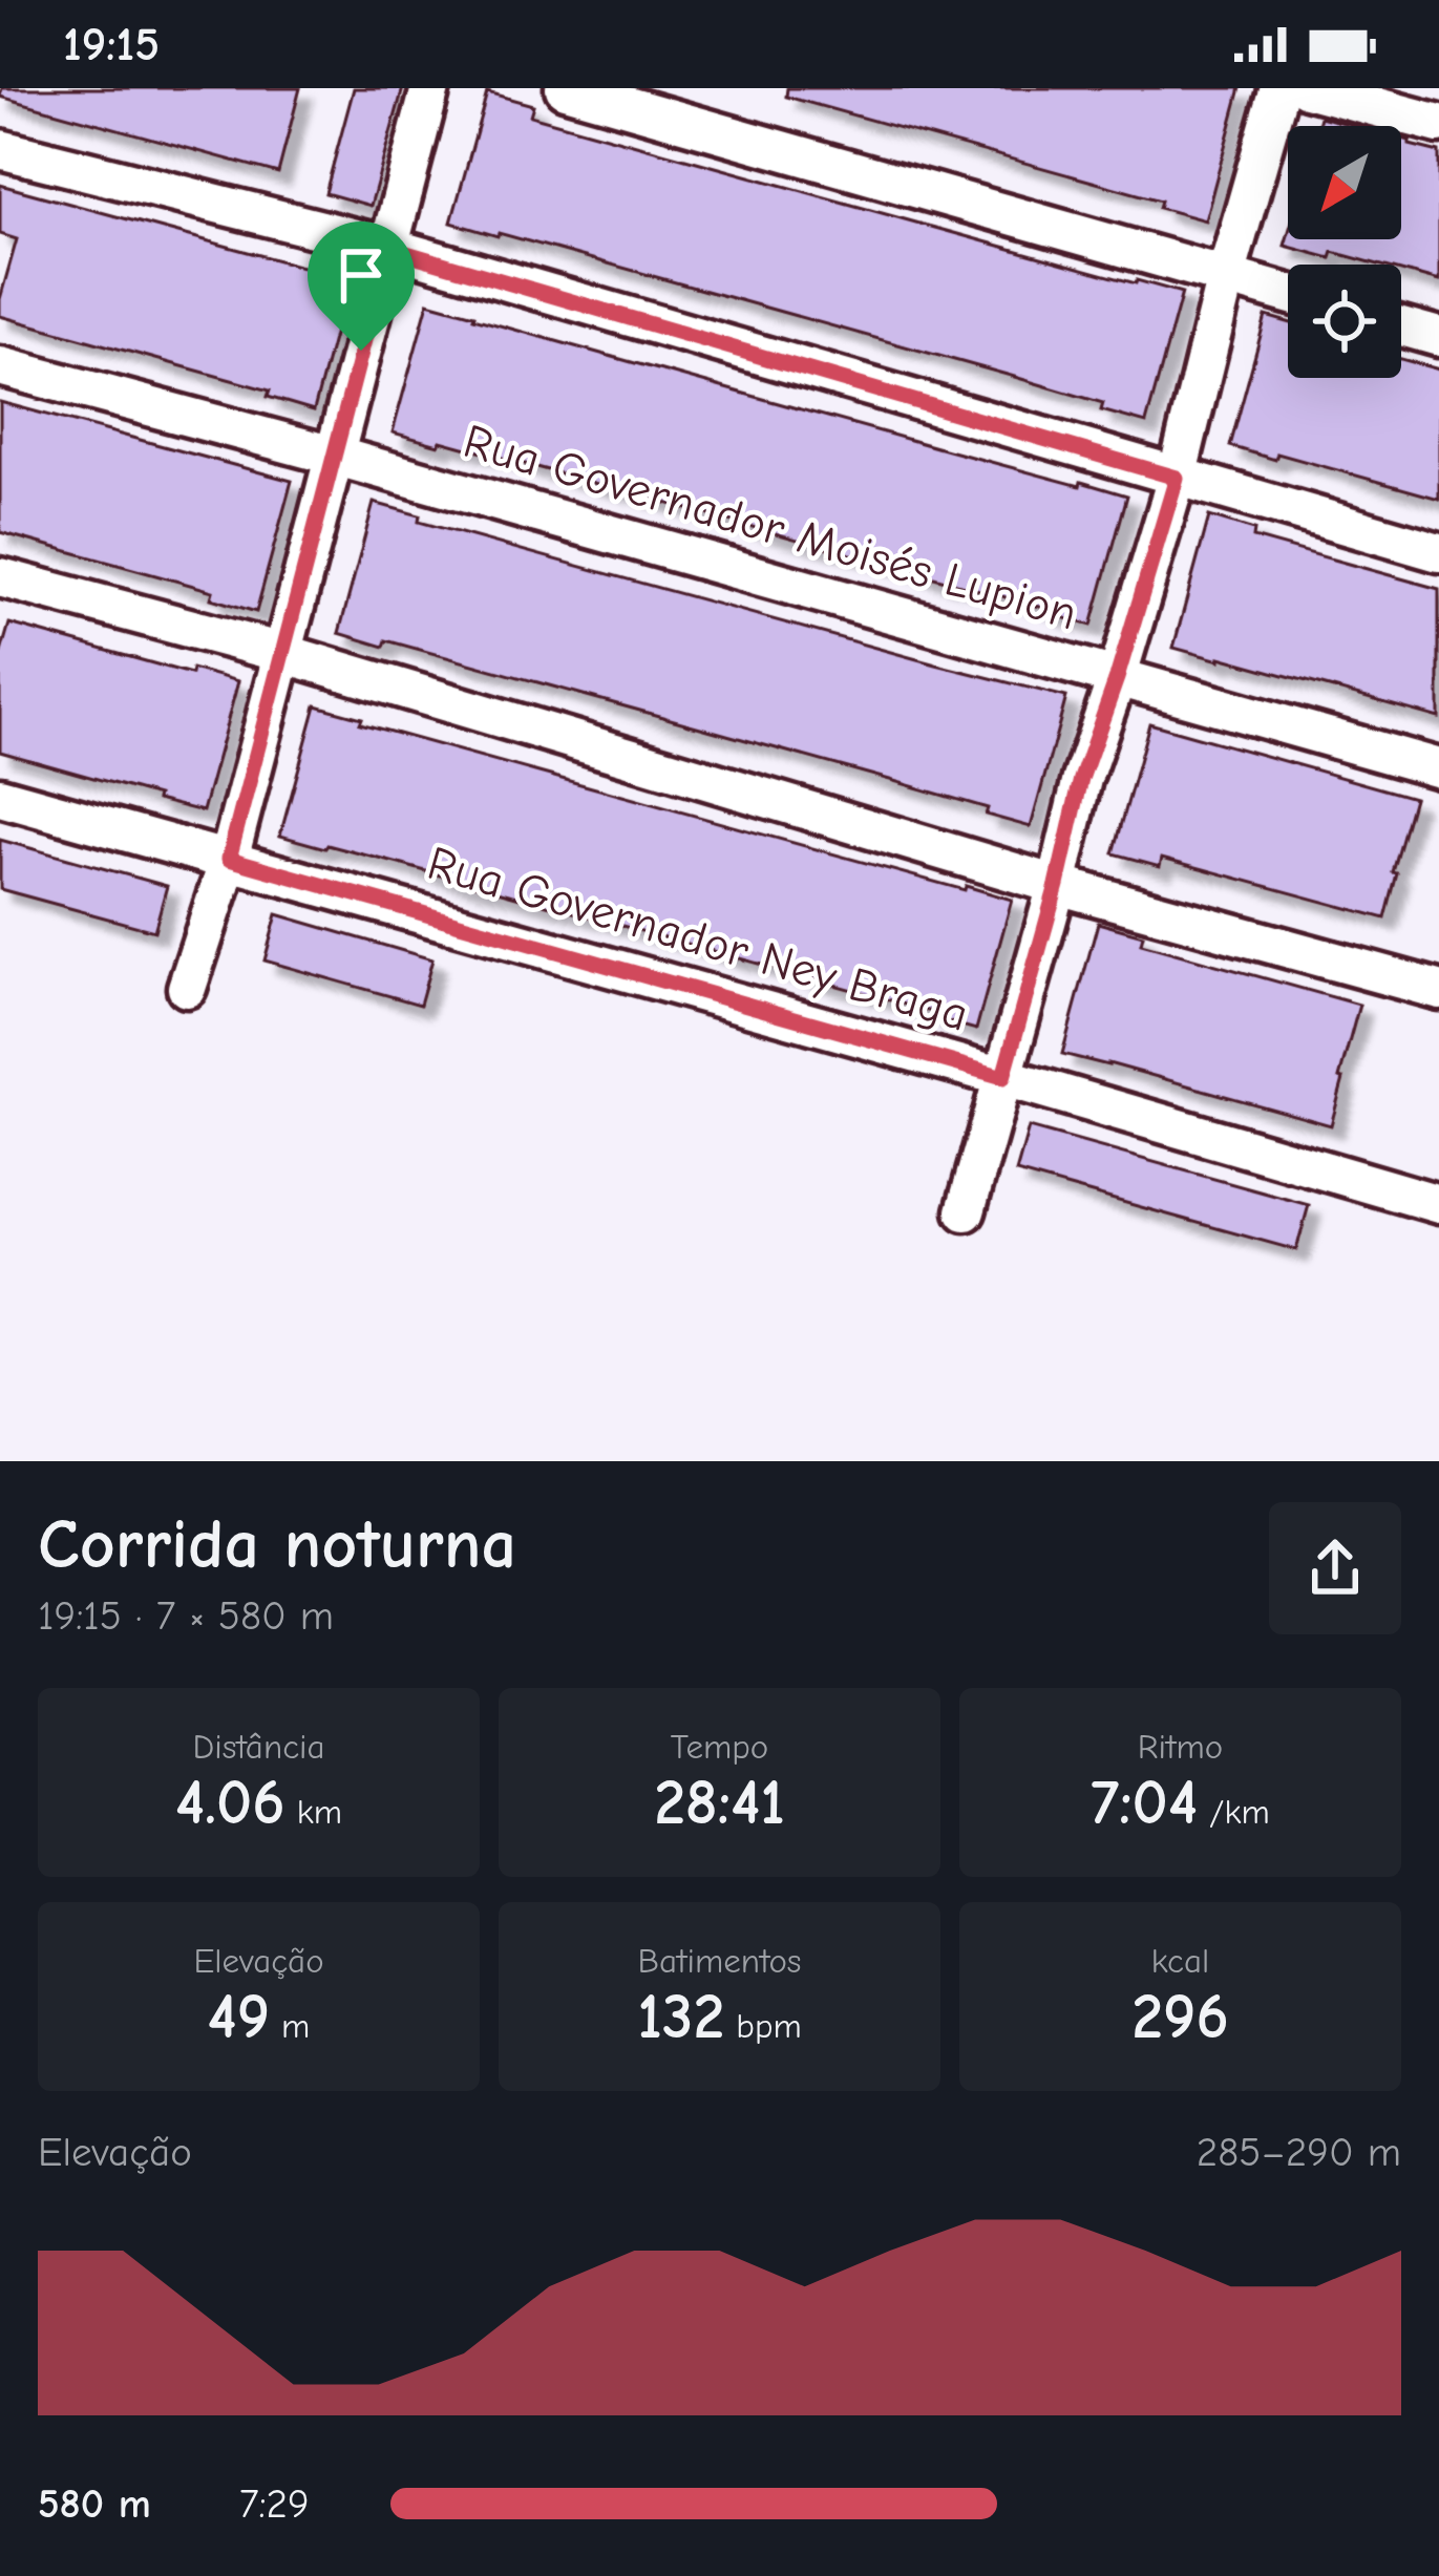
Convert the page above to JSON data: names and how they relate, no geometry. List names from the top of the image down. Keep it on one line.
{"streets":{"street":["Rua Governador Moisés Lupion","Rua Governador Ney Braga"]},"north":"bottom left","page":{"status":"19:15","heading":["Corrida noturna","19:15 · 7 × 580 m"],"stats":[["Distância","4.06 km"],["Tempo","28:41"],["Ritmo","7:04 /km"],["Elevação","49 m"],["Batimentos","132 bpm"],["kcal","296"]],"chart":["Elevação","285–290 m"],"list":[{"name":"580 m","note":"7:29"}]}}
